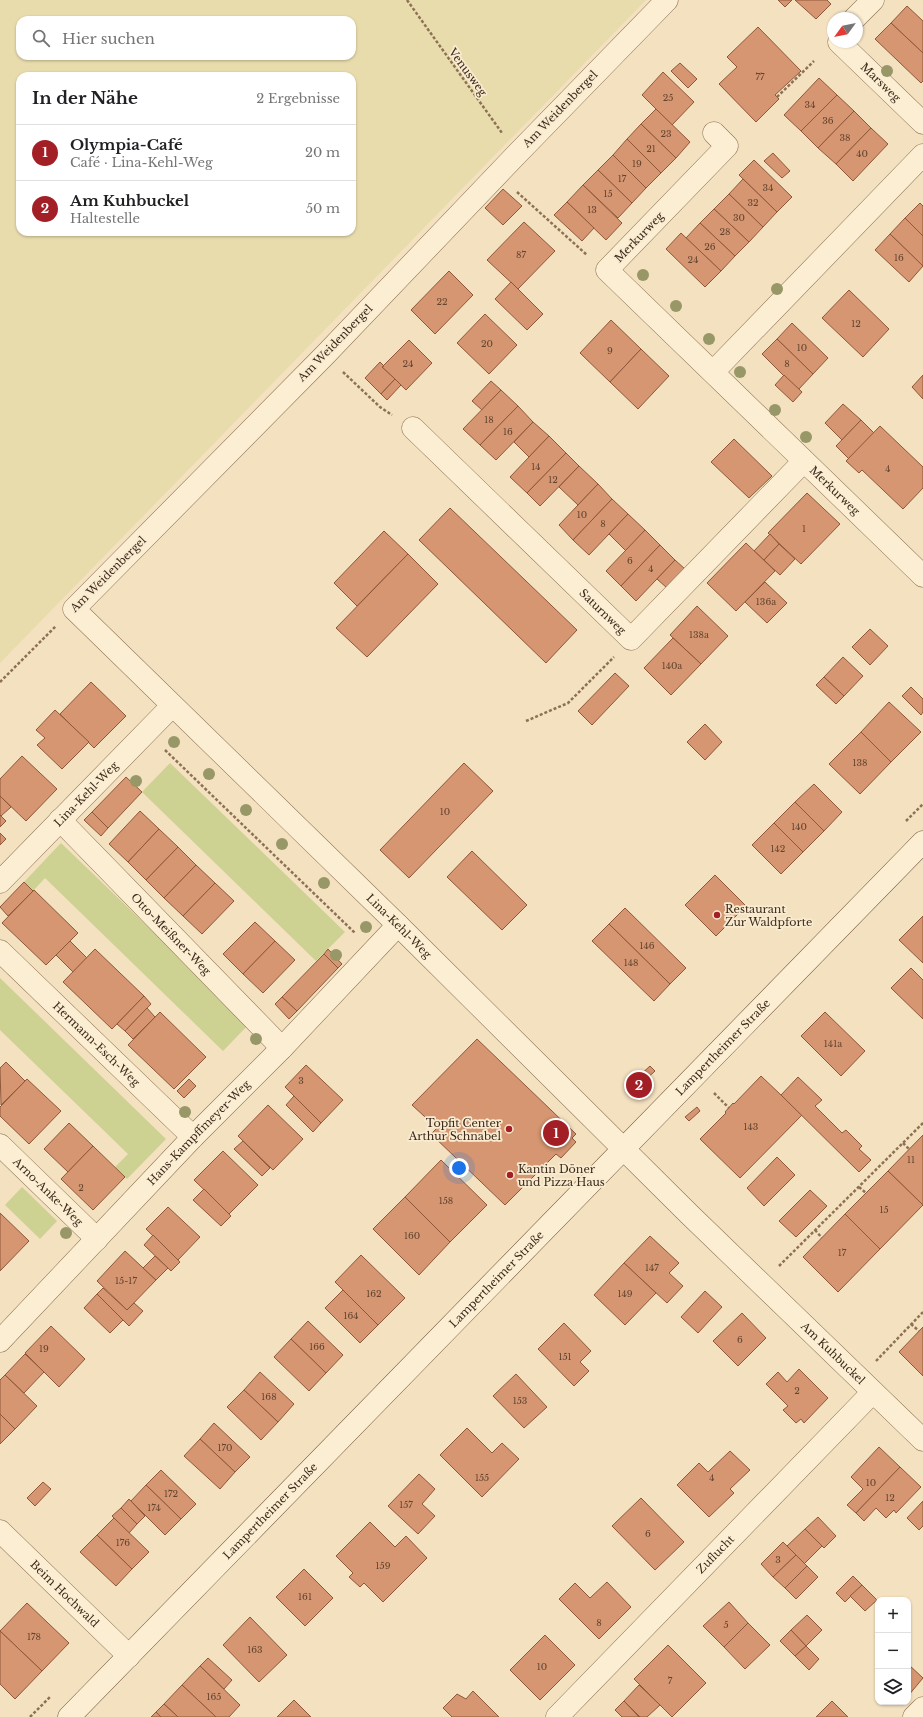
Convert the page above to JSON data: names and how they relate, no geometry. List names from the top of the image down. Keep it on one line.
{"streets":{"street":["Marsweg","Am Weidenbergel","Merkurweg","Saturnweg","Lina-Kehl-Weg","Otto-Meißner-Weg","Hermann-Esch-Weg","Lampertheimer Straße","Hans-Kampffmeyer-Weg","Arno-Anke-Weg","Am Kuhbuckel","Zuflucht","Beim Hochwald"],"path":["Venusweg"]},"crossings":[["Venusweg","Am Weidenbergel"],["Am Weidenbergel","Lina-Kehl-Weg"],["Merkurweg","Saturnweg"],["Lina-Kehl-Weg","Otto-Meißner-Weg"],["Lina-Kehl-Weg","Lampertheimer Straße"],["Lina-Kehl-Weg","Hans-Kampffmeyer-Weg"],["Lina-Kehl-Weg","Am Kuhbuckel"],["Otto-Meißner-Weg","Hans-Kampffmeyer-Weg"],["Hermann-Esch-Weg","Hans-Kampffmeyer-Weg"],["Lampertheimer Straße","Am Kuhbuckel"],["Lampertheimer Straße","Beim Hochwald"],["Hans-Kampffmeyer-Weg","Arno-Anke-Weg"],["Am Kuhbuckel","Zuflucht"]],"places":["Restaurant Zur Waldpforte","Topfit Center Arthur Schnabel","Kantin Döner und Pizza Haus"],"house_numbers":["77","25","34","36","23","38","21","40","19","17","34","15","32","13","30","28","26","87","16","24","22","12","20","10","9","24","8","18","16","14","4","12","10","8","1","6","4","136a","138a","140a","138","10","140","142","146","148","141a","3","143","11","2","158","15","160","17","147","15-17","162","149","164","6","166","19","151","2","168","153","170","155","4","10","172","12","157","174","6","176","3","159","161","8","5","178","163","10","7","165"],"north":"bottom left","page":{"search":"Hier suchen","heading":["In der Nähe","2 Ergebnisse"],"list":[{"mark":"1","name":"Olympia-Café","note":"Café · Lina-Kehl-Weg","value":"20 m"},{"mark":"2","name":"Am Kuhbuckel","note":"Haltestelle","value":"50 m"}],"pins":["2","1"],"map_buttons":["+","−"]}}
